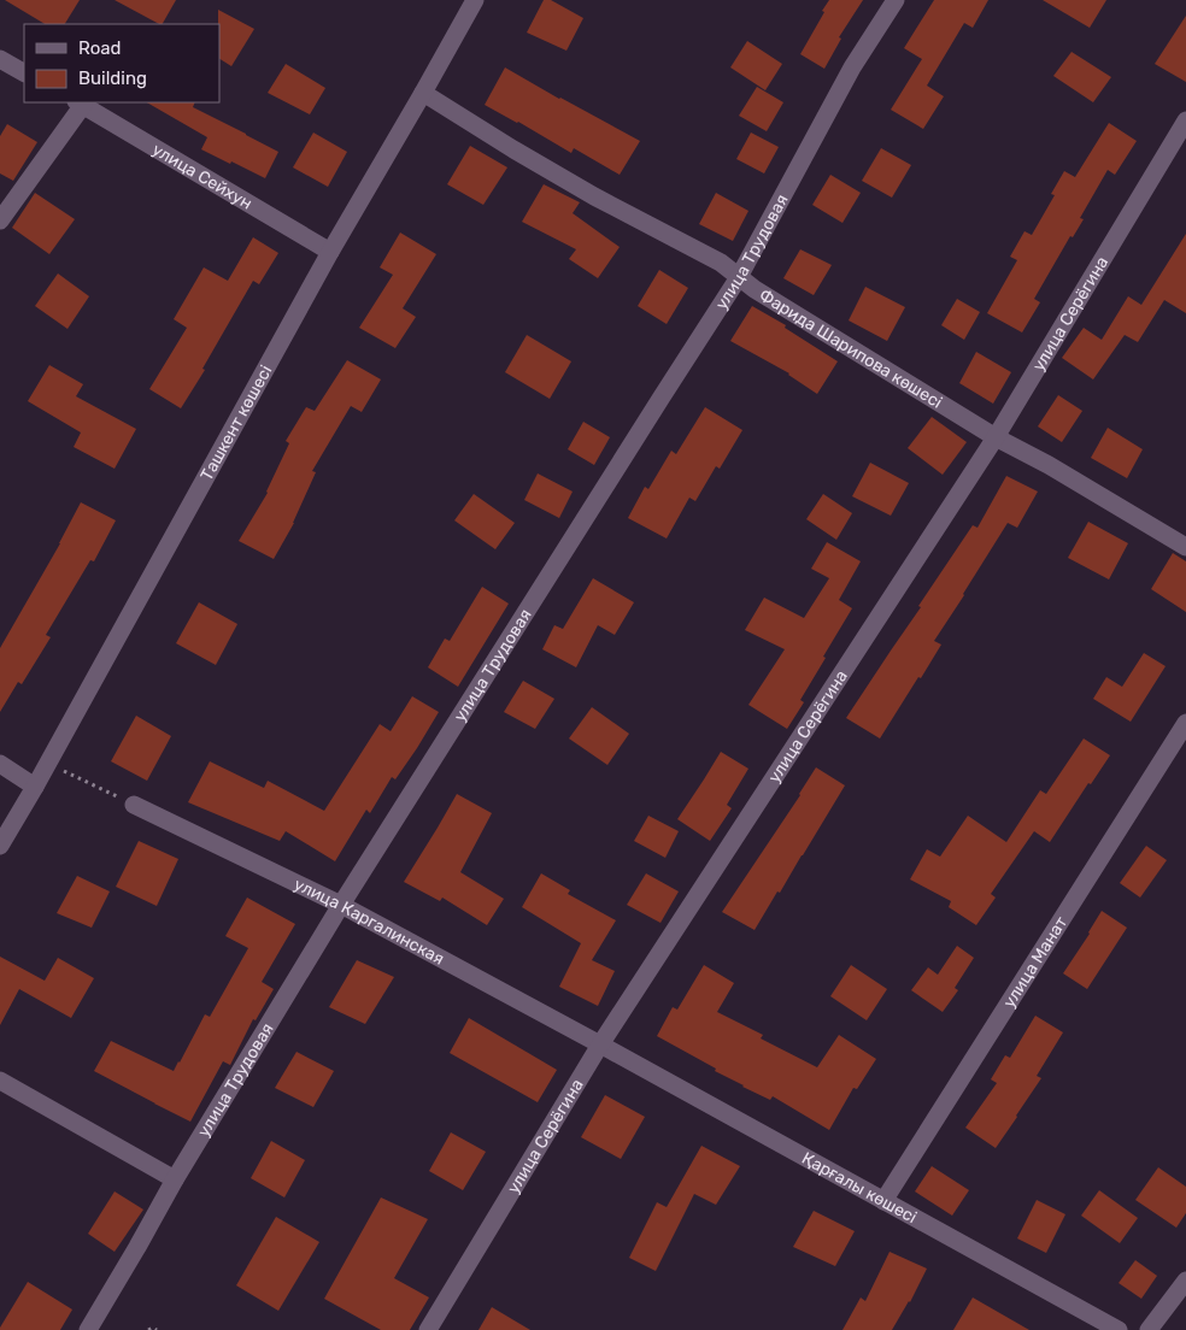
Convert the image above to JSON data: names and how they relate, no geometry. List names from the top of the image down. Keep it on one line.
{"streets":{"street":["улица Сейхун","улица Трудовая","улица Серёгина","Фарида Шарипова көшесі","Ташкент көшесі","улица Каргалинская","улица Манат","Қарғалы көшесі"]},"crossings":[["улица Сейхун","Ташкент көшесі"],["улица Трудовая","Фарида Шарипова көшесі"],["улица Трудовая","улица Каргалинская"],["улица Серёгина","Фарида Шарипова көшесі"],["улица Серёгина","улица Каргалинская"],["улица Серёгина","Қарғалы көшесі"],["Фарида Шарипова көшесі","Ташкент көшесі"],["улица Каргалинская","Қарғалы көшесі"],["улица Манат","Қарғалы көшесі"]],"legend":["Road","Building"]}
